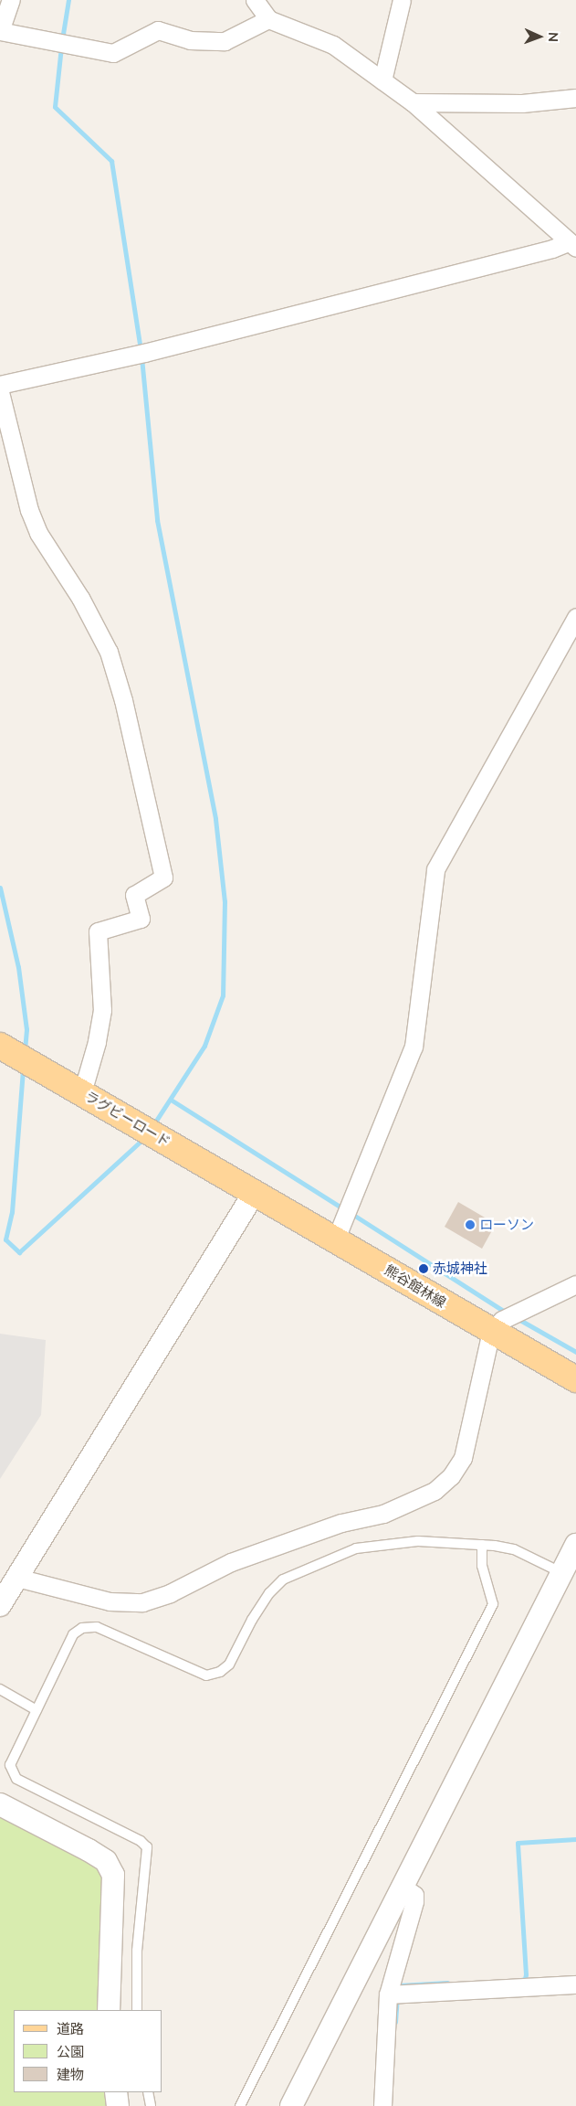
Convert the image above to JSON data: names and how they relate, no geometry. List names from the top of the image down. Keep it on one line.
{"streets":{"main road":["ラグビーロード","熊谷館林線"]},"crossings":[["ラグビーロード","熊谷館林線"]],"places":["ローソン","赤城神社"],"legend":["道路","公園","建物"],"north":"right"}
